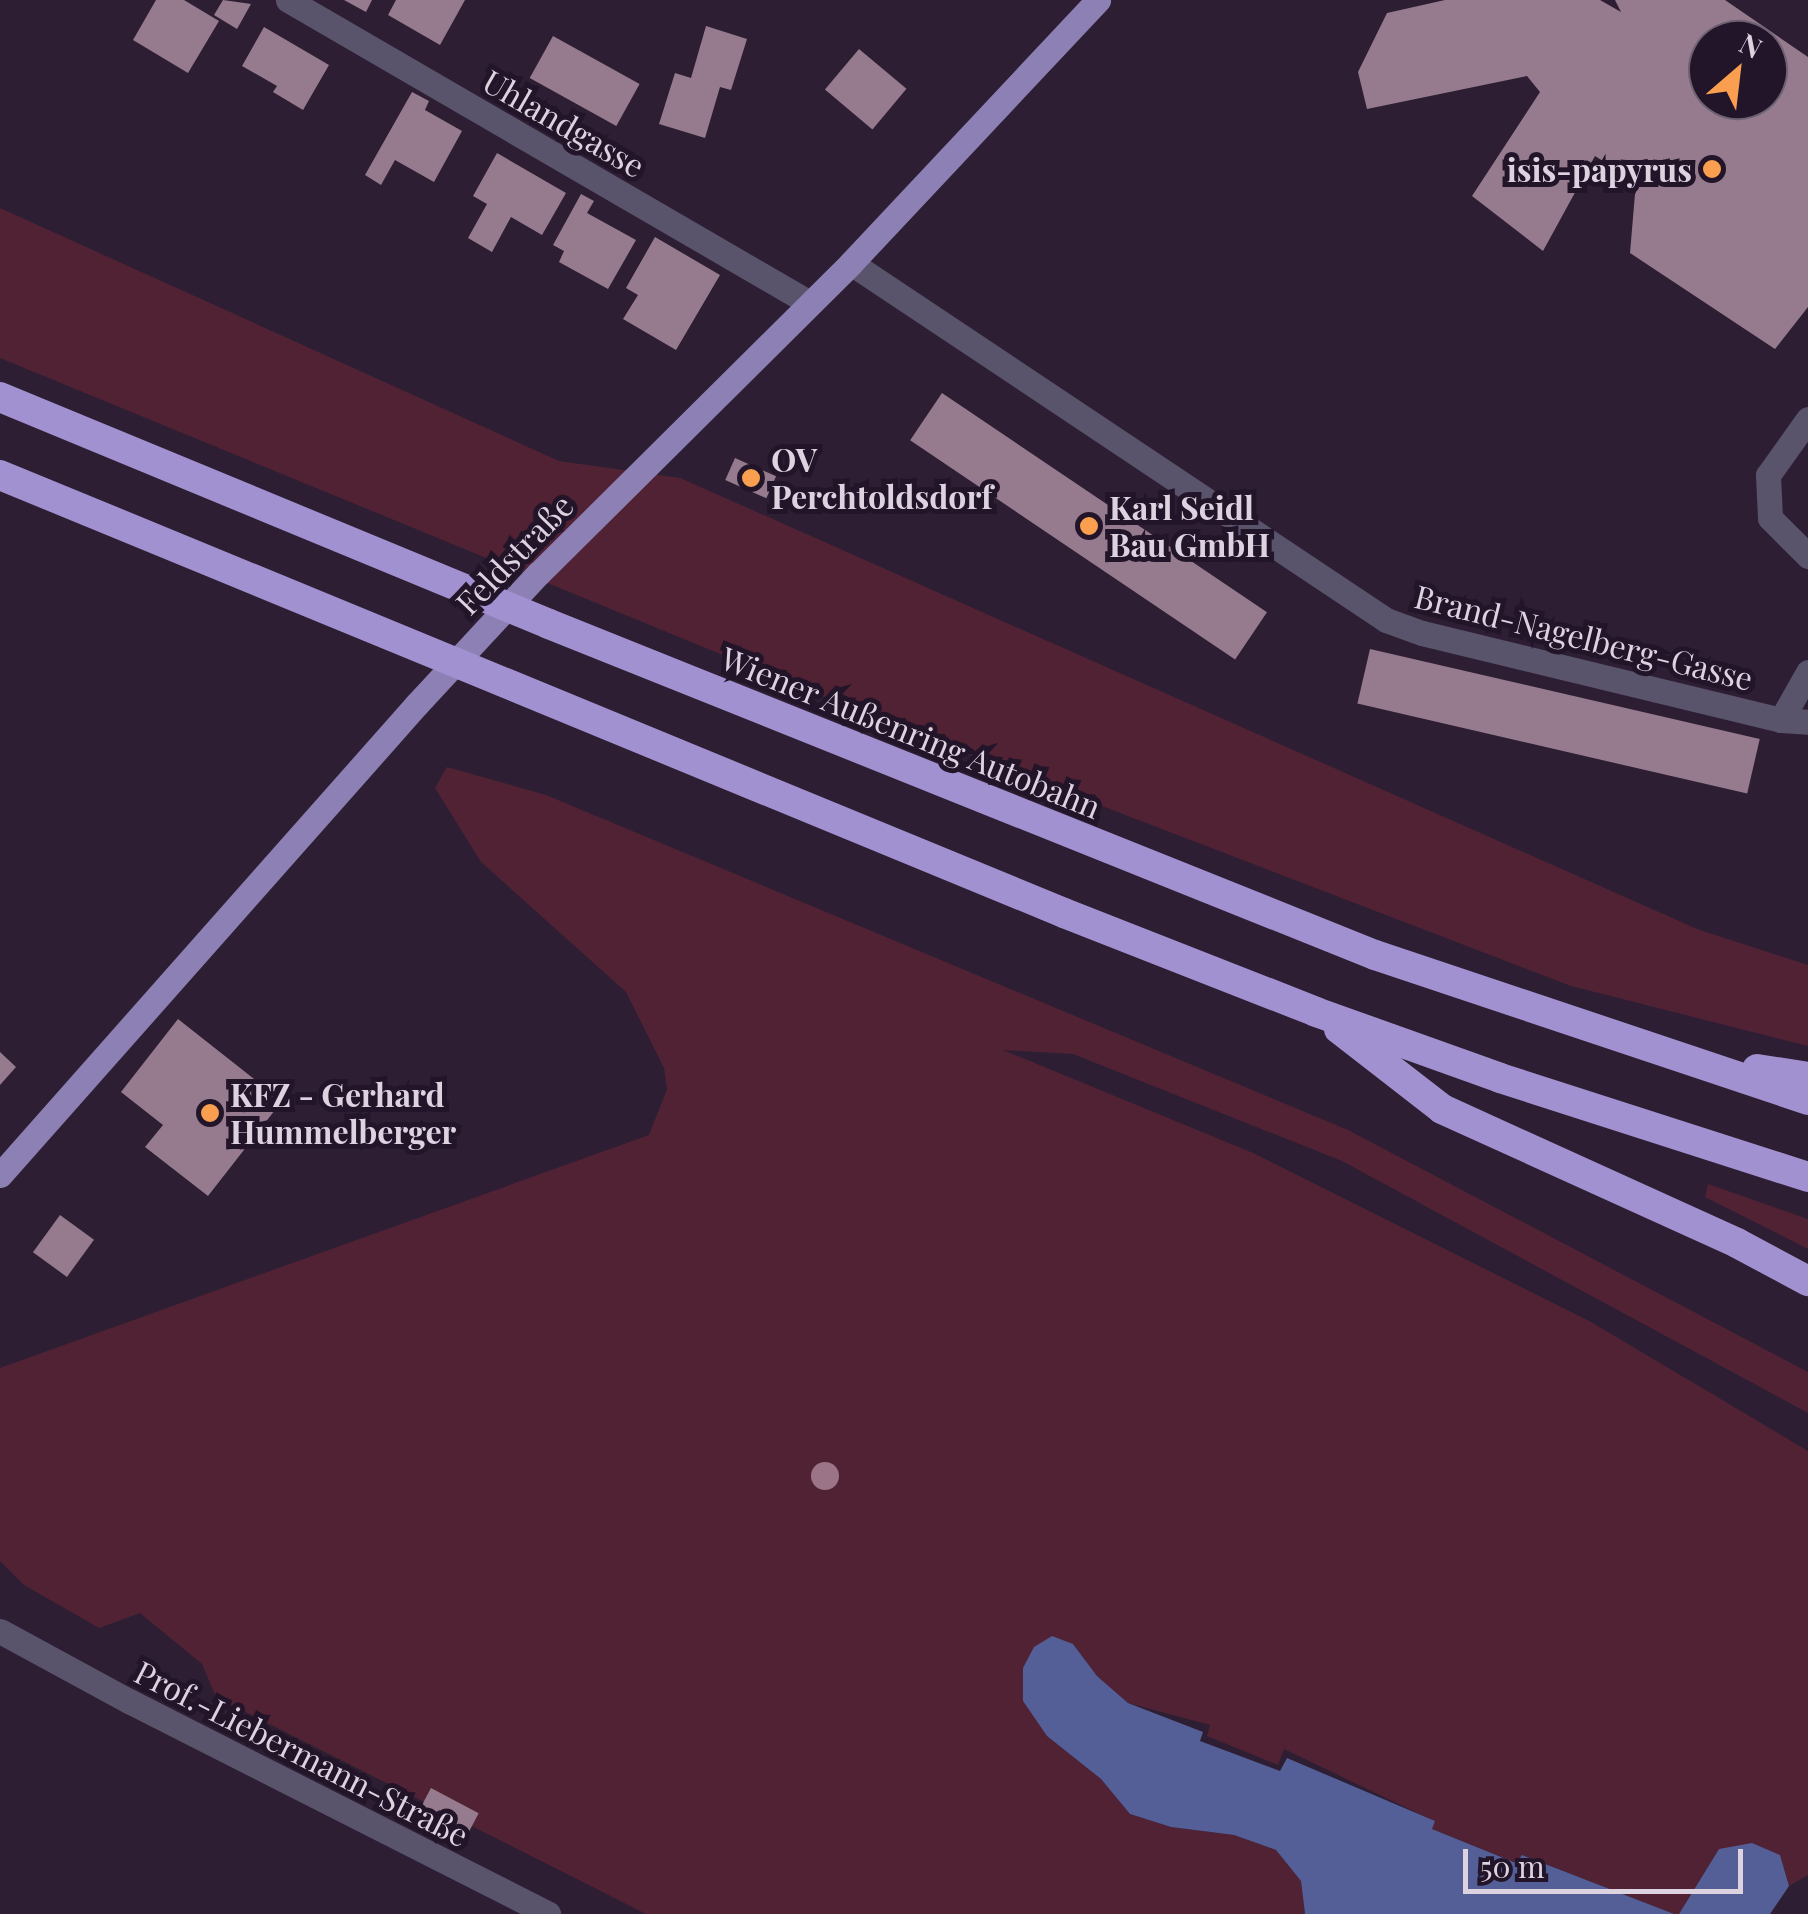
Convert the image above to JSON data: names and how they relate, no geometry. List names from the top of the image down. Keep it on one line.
{"streets":{"highway":["Wiener Außenring Autobahn"],"main road":["Feldstraße"],"street":["Uhlandgasse","Brand-Nagelberg-Gasse","Prof.-Liebermann-Straße"]},"crossings":[["Uhlandgasse","Feldstraße"],["Feldstraße","Brand-Nagelberg-Gasse"]],"places":["isis-papyrus","OV Perchtoldsdorf","Karl Seidl Bau GmbH","KFZ - Gerhard Hummelberger"],"scale_bar":"50 m","north":"top right"}
